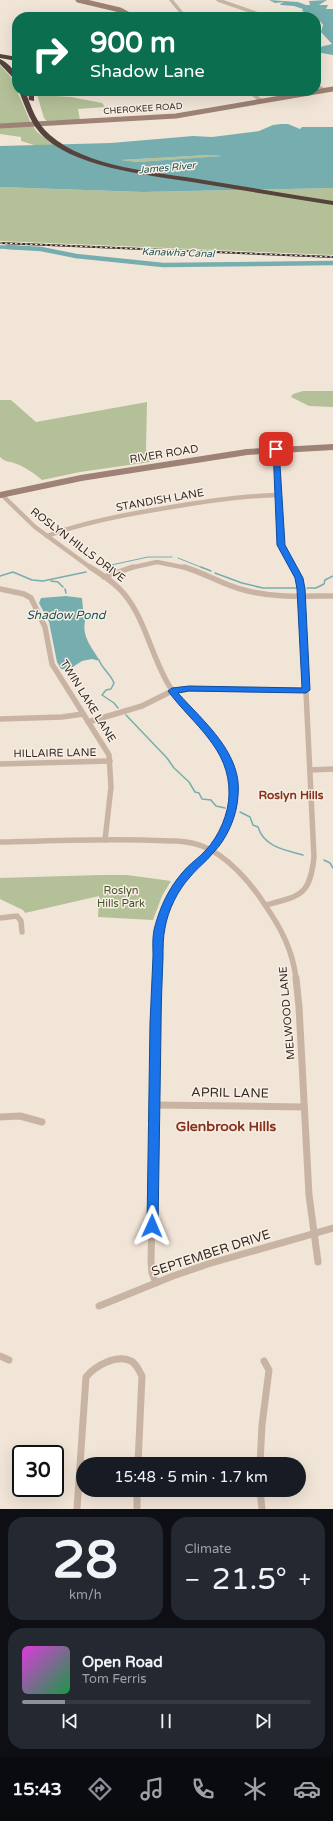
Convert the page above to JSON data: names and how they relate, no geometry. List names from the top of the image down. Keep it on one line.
{"streets":{"street":["CHEROKEE ROAD","RIVER ROAD","STANDISH LANE","ROSLYN HILLS DRIVE","TWIN LAKE LANE","HILLAIRE LANE","MELWOOD LANE","APRIL LANE","SEPTEMBER DRIVE"]},"crossings":[["RIVER ROAD","ROSLYN HILLS DRIVE"],["STANDISH LANE","ROSLYN HILLS DRIVE"],["ROSLYN HILLS DRIVE","MELWOOD LANE"],["ROSLYN HILLS DRIVE","APRIL LANE"],["ROSLYN HILLS DRIVE","SEPTEMBER DRIVE"],["TWIN LAKE LANE","HILLAIRE LANE"],["TWIN LAKE LANE","MELWOOD LANE"],["MELWOOD LANE","APRIL LANE"],["MELWOOD LANE","SEPTEMBER DRIVE"]],"districts":["Roslyn Hills","Glenbrook Hills"],"water":["James River","Kanawha Canal","Shadow Pond"],"parks":["Roslyn Hills Park"],"page":{"turn":["900 m","Shadow Lane"],"limit":"30","trip":"15:48 · 5 min · 1.7 km","tile":[["28","km/h"],"Climate"],"heat":["−","21.5°","+"],"song":["Open Road","Tom Ferris"],"tabs":"15:43"}}
